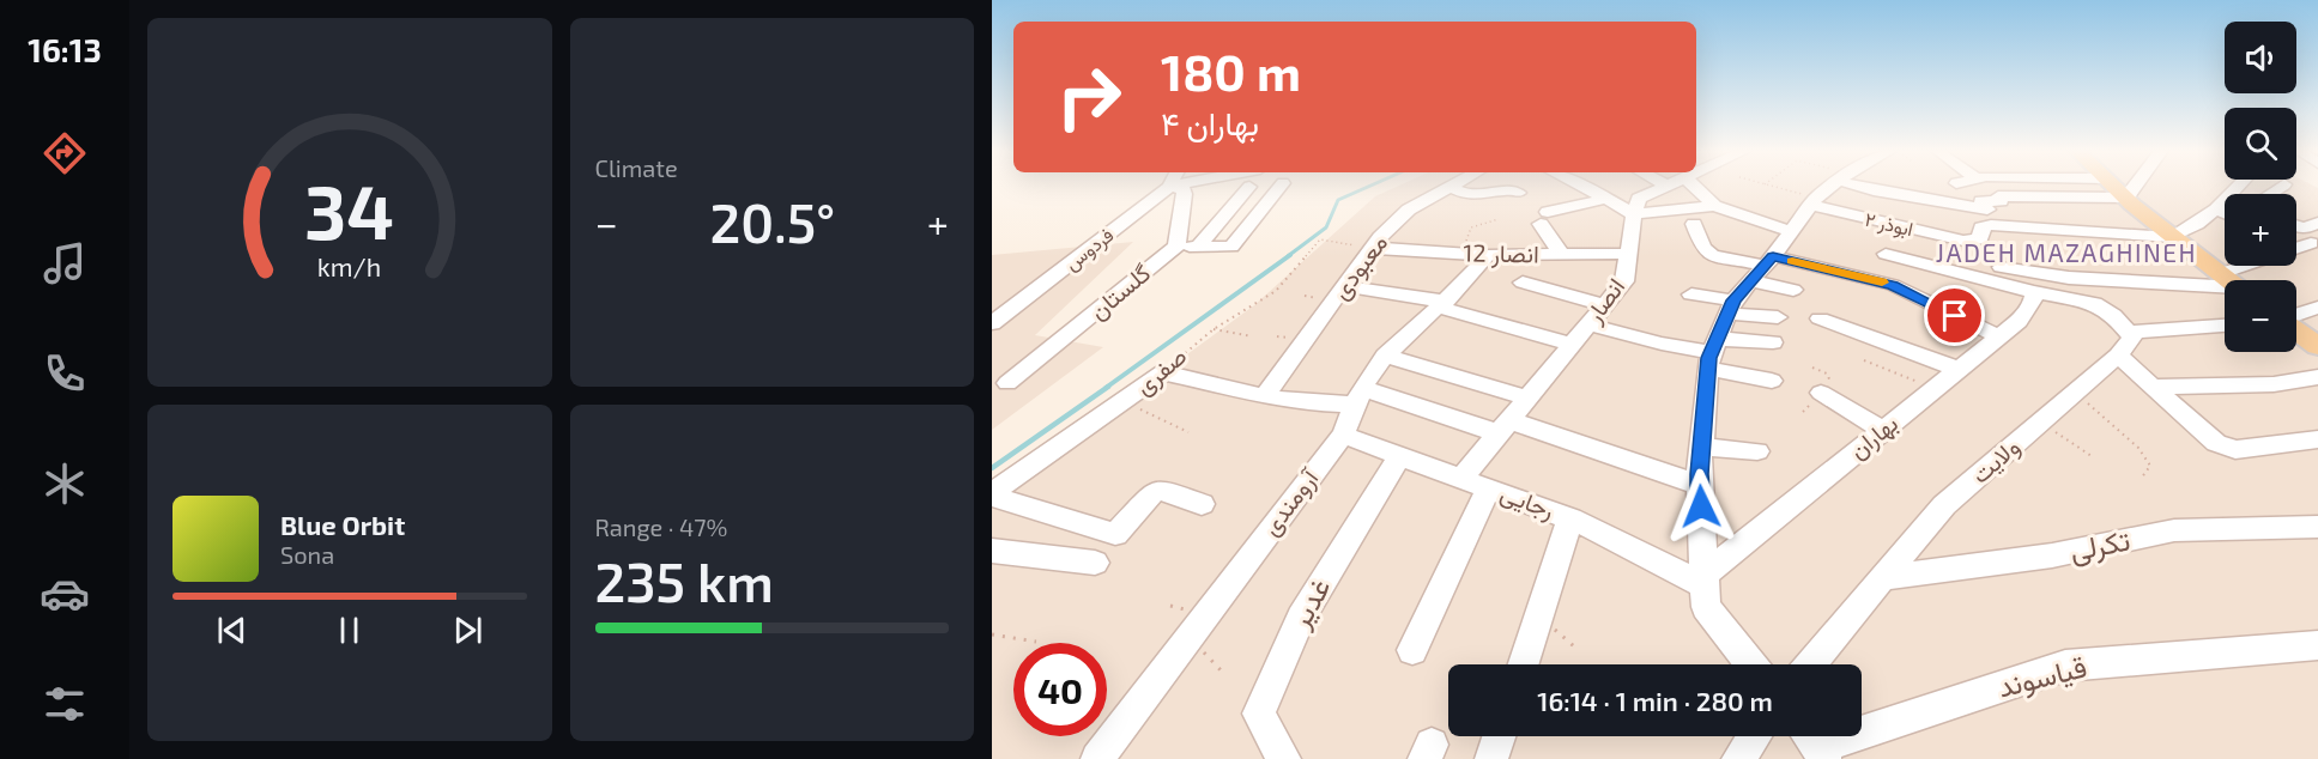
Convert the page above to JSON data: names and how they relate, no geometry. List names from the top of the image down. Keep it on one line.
{"streets":{"street":["ابوذر ۲","فردوس","انصار 12","معبودی","گلستان","انصار","صفری","بهاران","ولایت","رجایی","آرومندی","تکرلی","غدیر","قیاسوند"]},"crossings":[["انصار 12","معبودی"],["انصار 12","انصار"],["انصار 12","صفری"],["انصار 12","آرومندی"],["معبودی","صفری"],["انصار","رجایی"],["بهاران","رجایی"],["ولایت","تکرلی"],["رجایی","آرومندی"],["رجایی","غدیر"]],"districts":["JADEH MAZAGHINEH"],"page":{"tabs":"16:13","tile":["Climate",["Range · 47%","235 km"]],"map_buttons":["+","−"],"turn":["180 m","بهاران ۴"],"heat":["−","20.5°","+"],"song":["Blue Orbit","Sona"],"limit":"40","trip":"16:14 · 1 min · 280 m","gauge":["34","km/h"]}}
